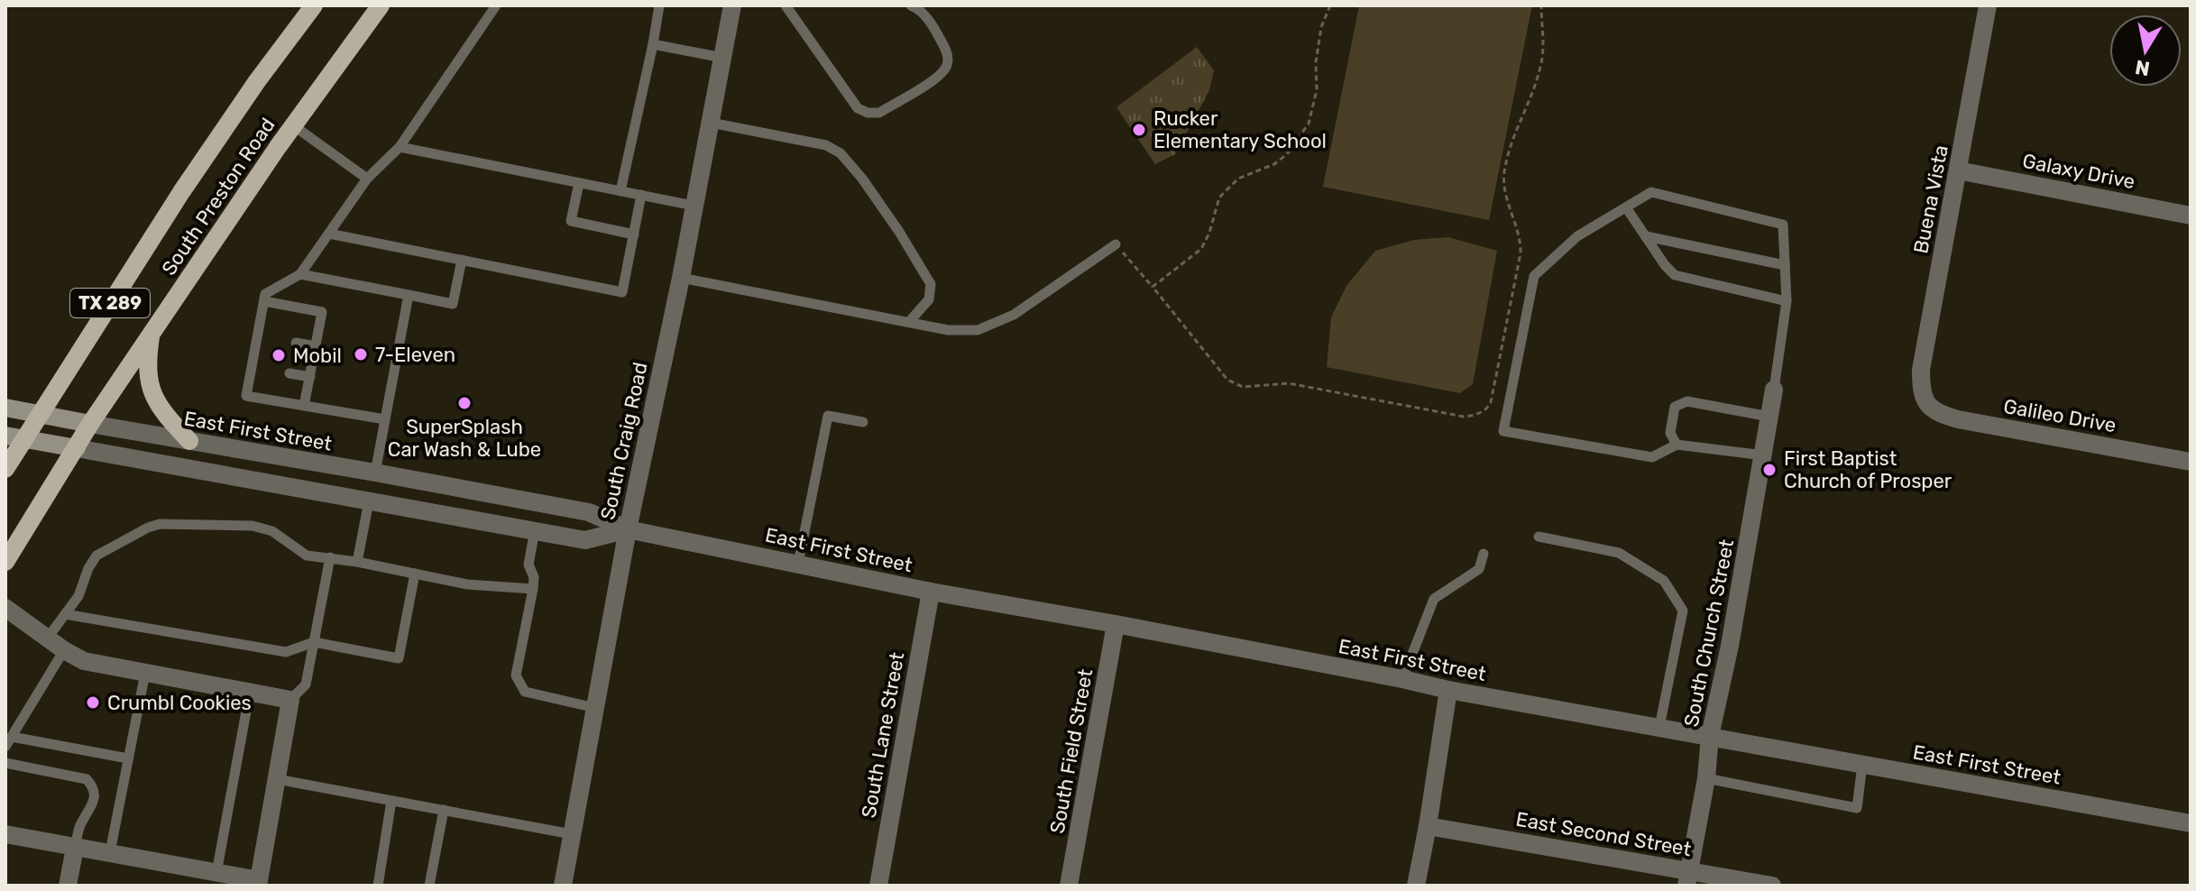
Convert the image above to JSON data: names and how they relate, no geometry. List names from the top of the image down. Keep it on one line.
{"streets":{"main road":["South Preston Road","TX 289","East First Street"],"street":["Galaxy Drive","Buena Vista","Galileo Drive","South Craig Road","South Church Street","South Lane Street","South Field Street","East Second Street"]},"crossings":[["Galaxy Drive","Buena Vista"],["South Preston Road","East First Street"],["Buena Vista","Galileo Drive"],["East First Street","South Craig Road"],["East First Street","South Church Street"],["East First Street","South Lane Street"],["East First Street","South Field Street"],["South Church Street","East Second Street"]],"places":["Rucker Elementary School","7-Eleven","Mobil","SuperSplash Car Wash & Lube","First Baptist Church of Prosper","Crumbl Cookies"],"north":"bottom"}
